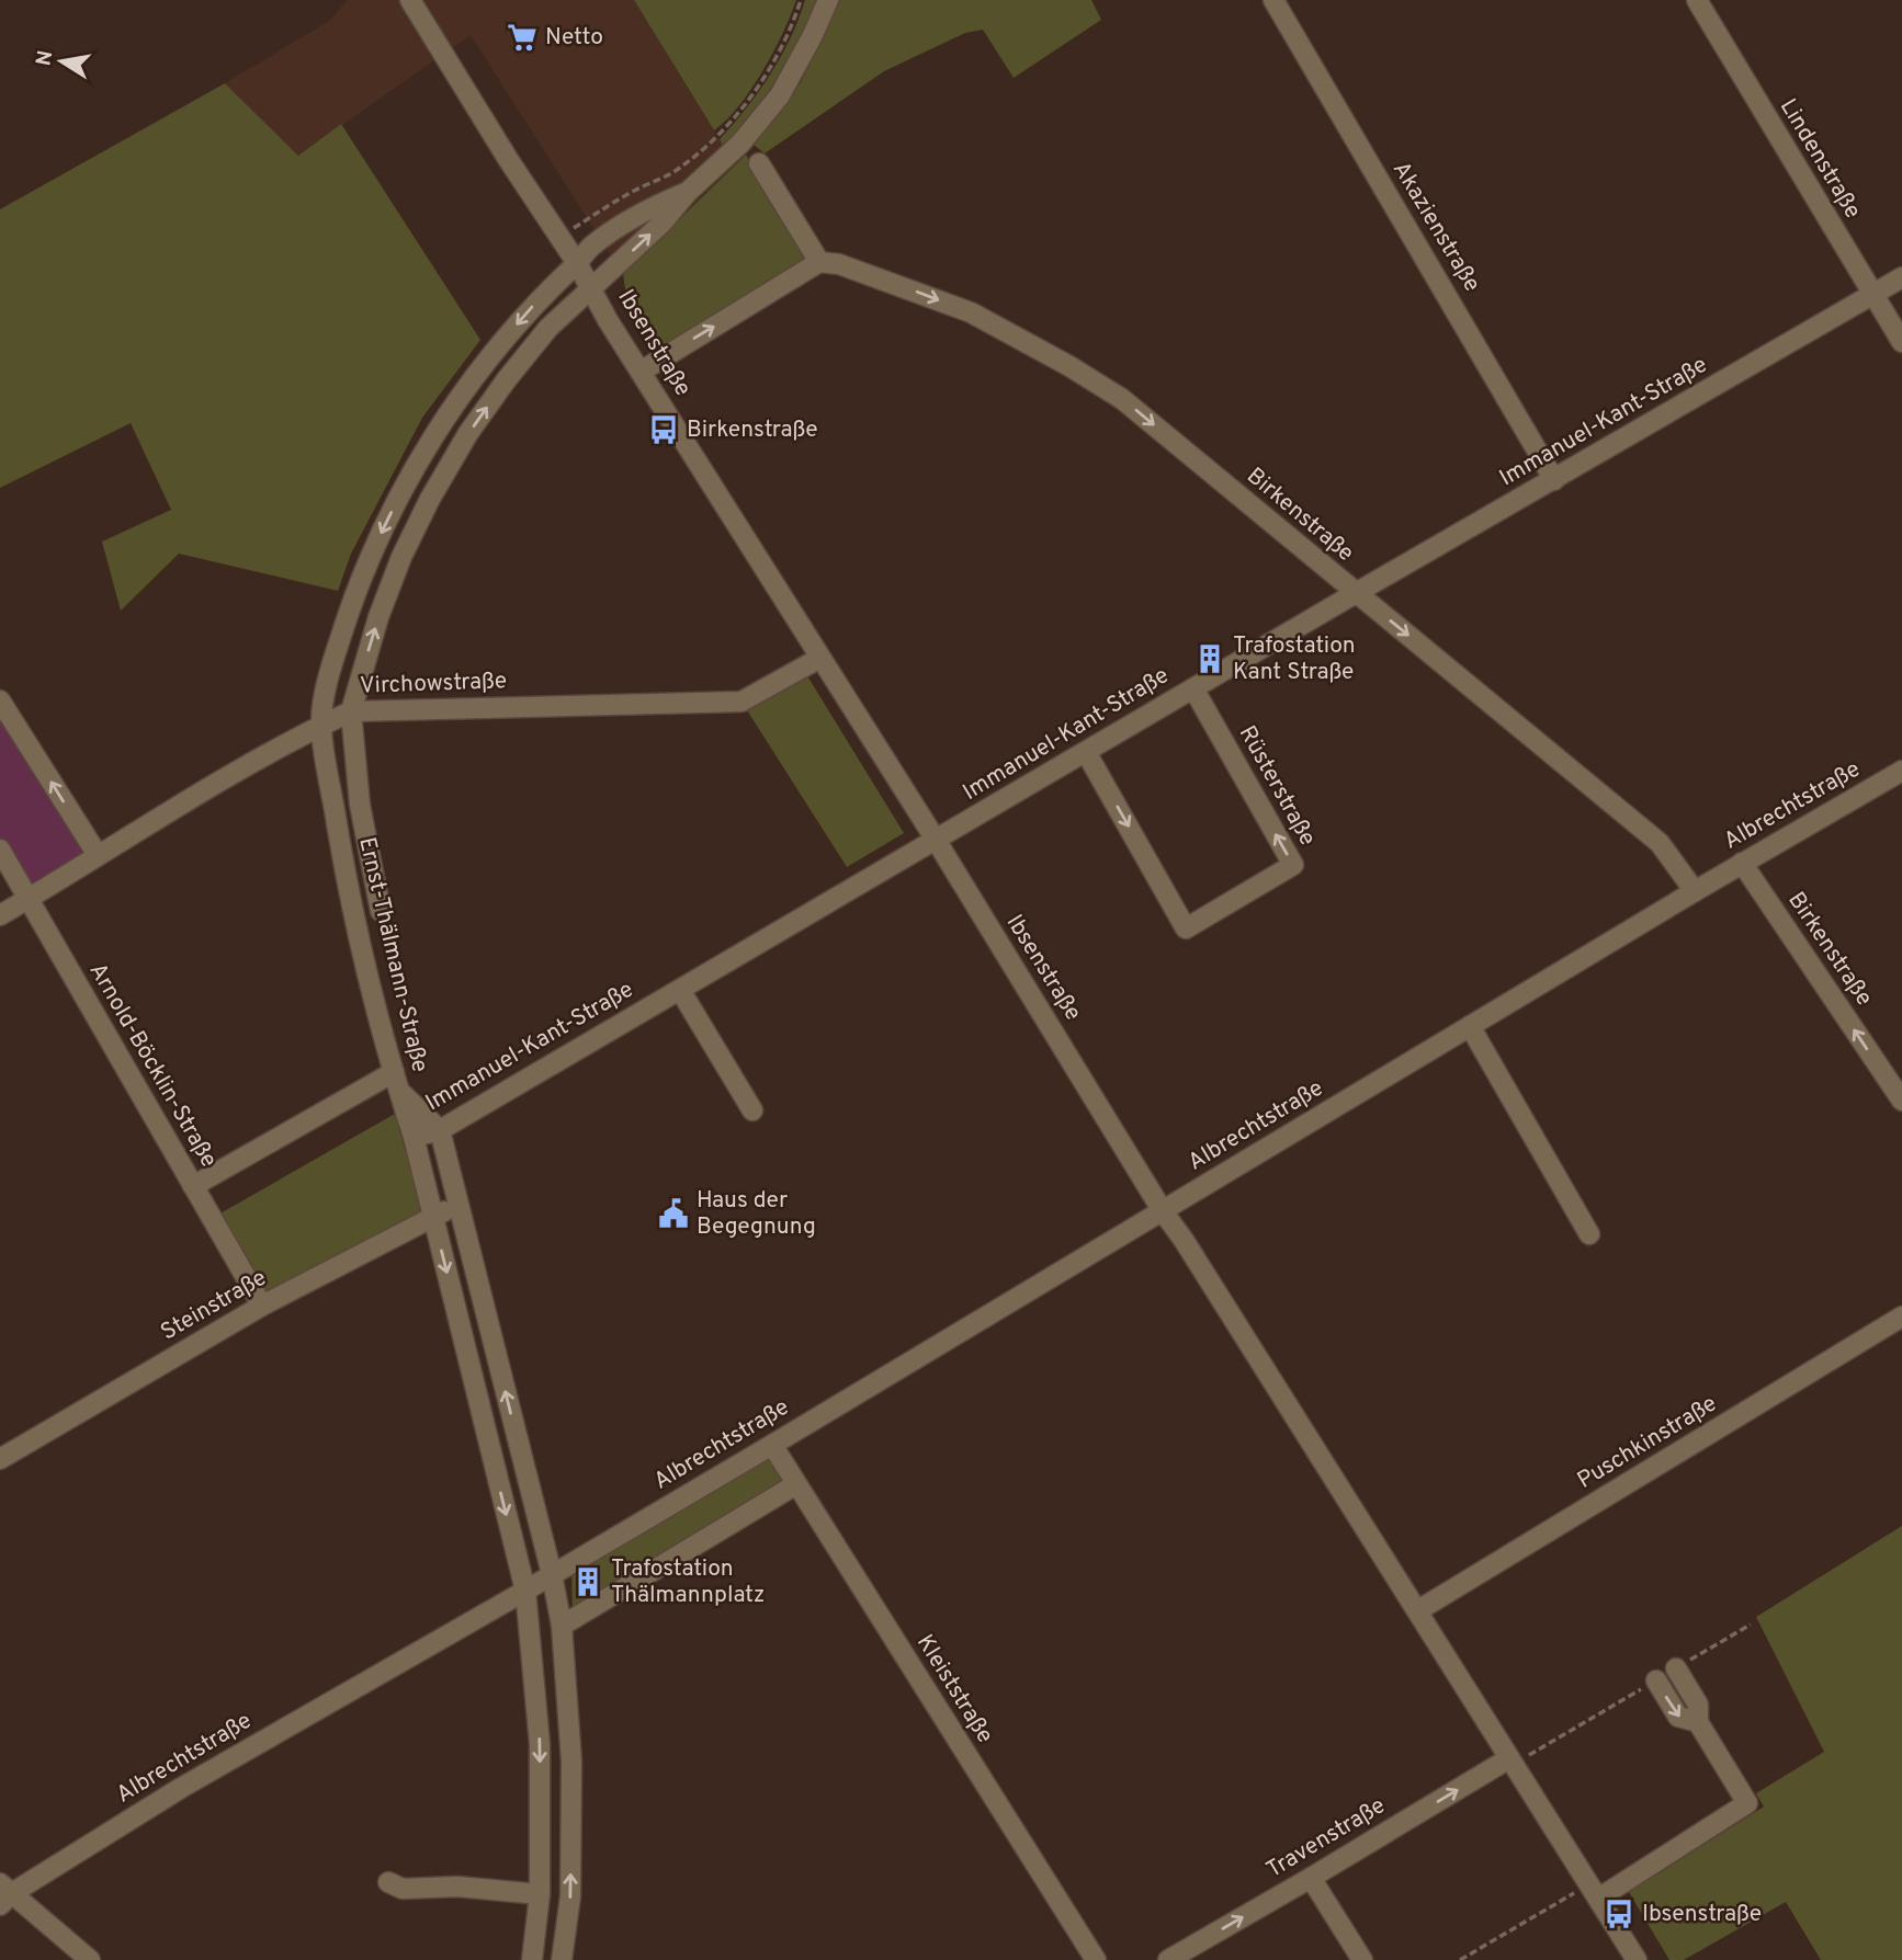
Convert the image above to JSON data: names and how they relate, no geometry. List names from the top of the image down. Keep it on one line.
{"streets":{"street":["Lindenstraße","Akazienstraße","Ibsenstraße","Immanuel-Kant-Straße","Birkenstraße","Virchowstraße","Rüsterstraße","Albrechtstraße","Ernst-Thälmann-Straße","Arnold-Böcklin-Straße","Steinstraße","Puschkinstraße","Kleiststraße","Travenstraße"]},"crossings":[["Lindenstraße","Immanuel-Kant-Straße"],["Akazienstraße","Immanuel-Kant-Straße"],["Ibsenstraße","Immanuel-Kant-Straße"],["Ibsenstraße","Virchowstraße"],["Ibsenstraße","Albrechtstraße"],["Ibsenstraße","Ernst-Thälmann-Straße"],["Ibsenstraße","Puschkinstraße"],["Ibsenstraße","Travenstraße"],["Immanuel-Kant-Straße","Birkenstraße"],["Immanuel-Kant-Straße","Rüsterstraße"],["Immanuel-Kant-Straße","Ernst-Thälmann-Straße"],["Birkenstraße","Albrechtstraße"],["Virchowstraße","Ernst-Thälmann-Straße"],["Virchowstraße","Arnold-Böcklin-Straße"],["Albrechtstraße","Ernst-Thälmann-Straße"],["Albrechtstraße","Kleiststraße"],["Ernst-Thälmann-Straße","Steinstraße"],["Arnold-Böcklin-Straße","Steinstraße"]],"one_way":["Travenstraße"],"places":{"supermarket":["Netto"],"bus stop":["Birkenstraße","Ibsenstraße"],"building":["Trafostation Kant Straße","Trafostation Thälmannplatz"],"public building":["Haus der Begegnung"]},"north":"left"}
